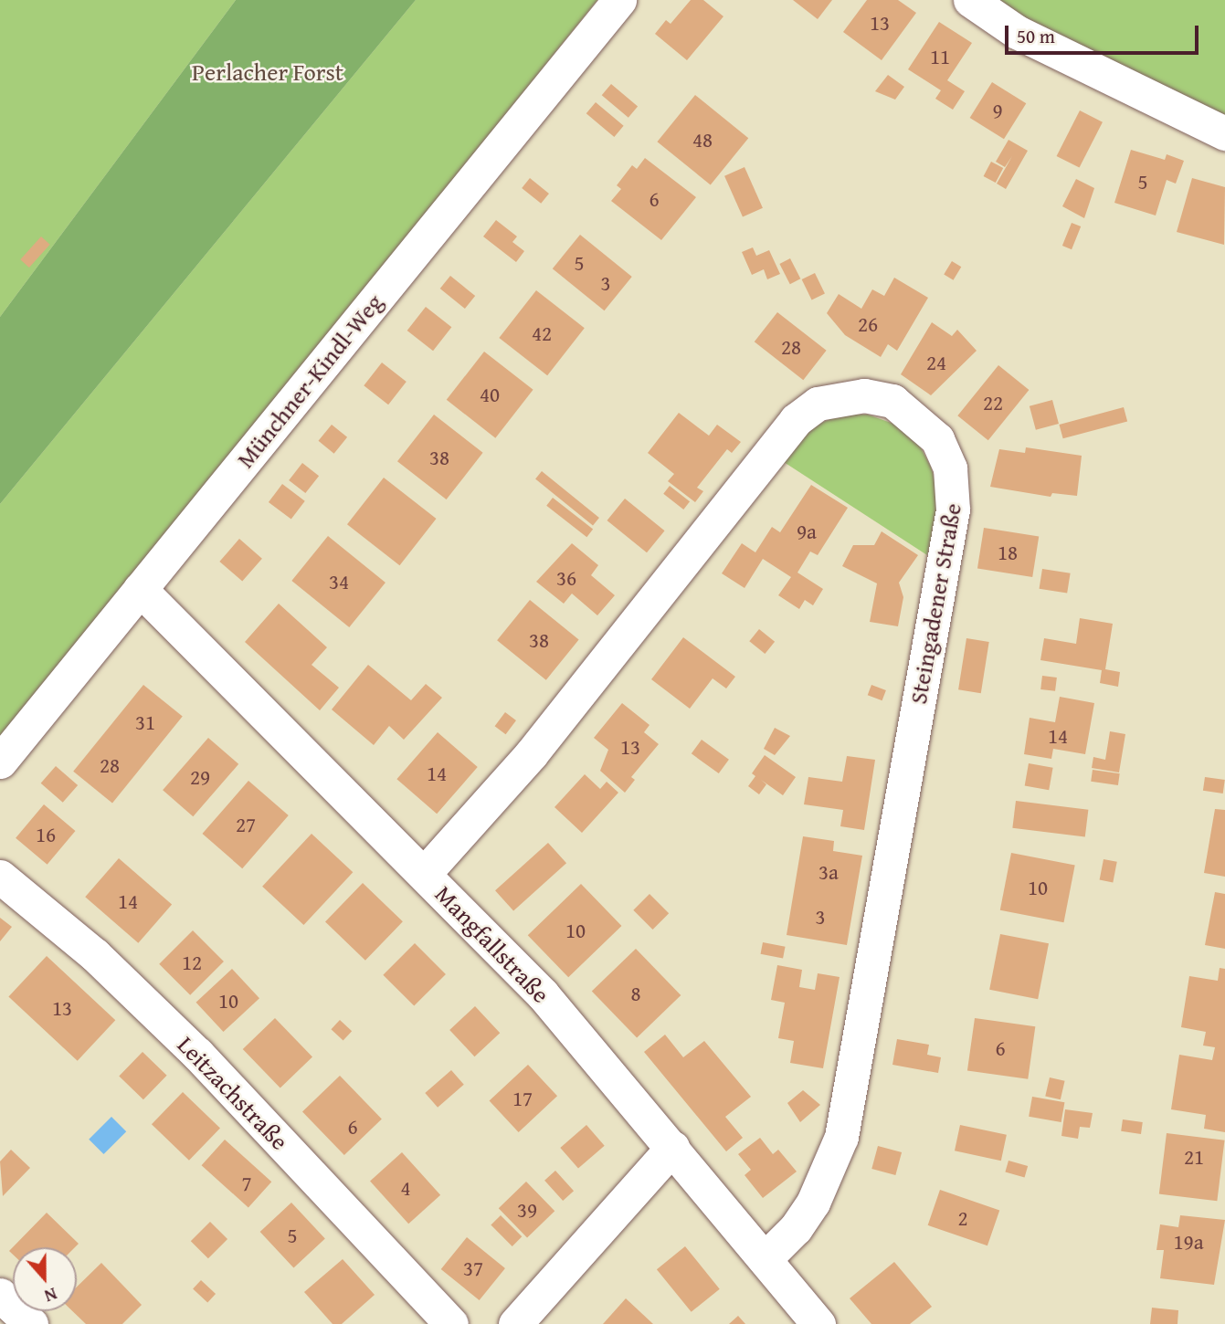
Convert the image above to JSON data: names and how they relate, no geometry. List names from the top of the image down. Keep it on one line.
{"streets":{"street":["Münchner-Kindl-Weg","Steingadener Straße","Mangfallstraße","Leitzachstraße"]},"crossings":[["Münchner-Kindl-Weg","Mangfallstraße"],["Steingadener Straße","Mangfallstraße"]],"parks":["Perlacher Forst"],"house_numbers":["13","11","9","48","5","6","5","3","26","42","28","24","40","22","38","9a","18","36","34","38","31","14","13","28","14","29","27","16","3a","10","14","3","10","12","8","10","13","6","17","6","21","7","4","39","2","5","19a","37"],"scale_bar":"50 m","north":"bottom"}
